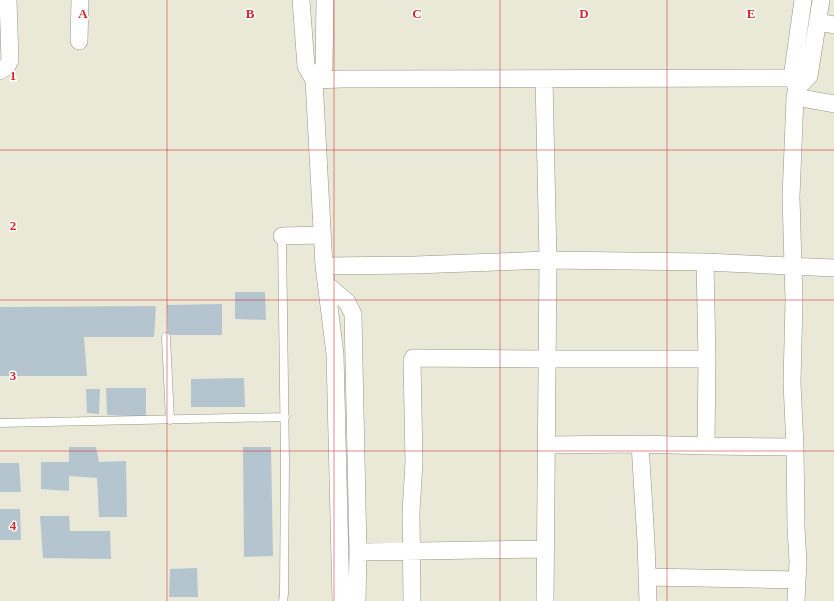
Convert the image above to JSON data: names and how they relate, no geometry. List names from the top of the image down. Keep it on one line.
{"grid":{"columns":["A","B","C","D","E"],"rows":["1","2","3","4"]}}
